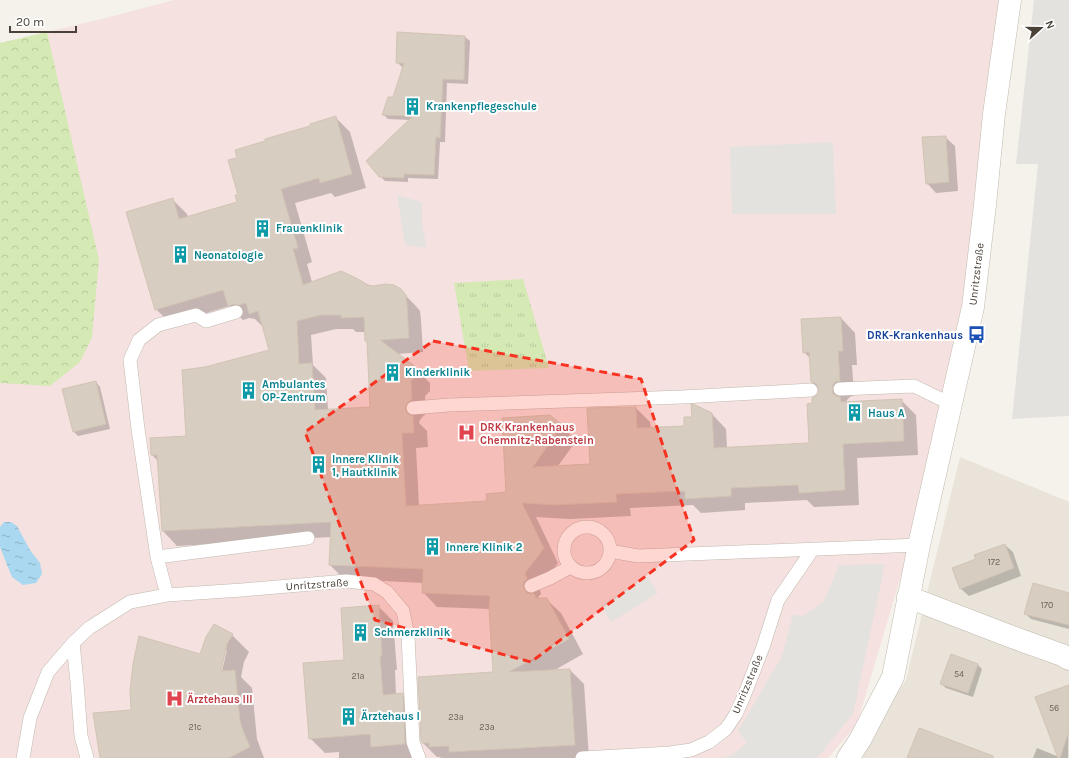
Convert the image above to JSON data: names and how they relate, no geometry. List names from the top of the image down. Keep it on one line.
{"streets":{"street":["Unritzstraße"]},"places":{"building":["Krankenpflegeschule","Frauenklinik","Neonatologie","Kinderklinik","Ambulantes OP-Zentrum","Haus A","Innere Klinik 1, Hautklinik","Innere Klinik 2","Schmerzklinik","Ärztehaus I"],"bus stop":["DRK-Krankenhaus"],"hospital":["DRK Krankenhaus Chemnitz-Rabenstein","Ärztehaus III"]},"house_numbers":["172","170","54","21a","56","23a","21c","23a"],"scale_bar":"20 m","north":"right"}
